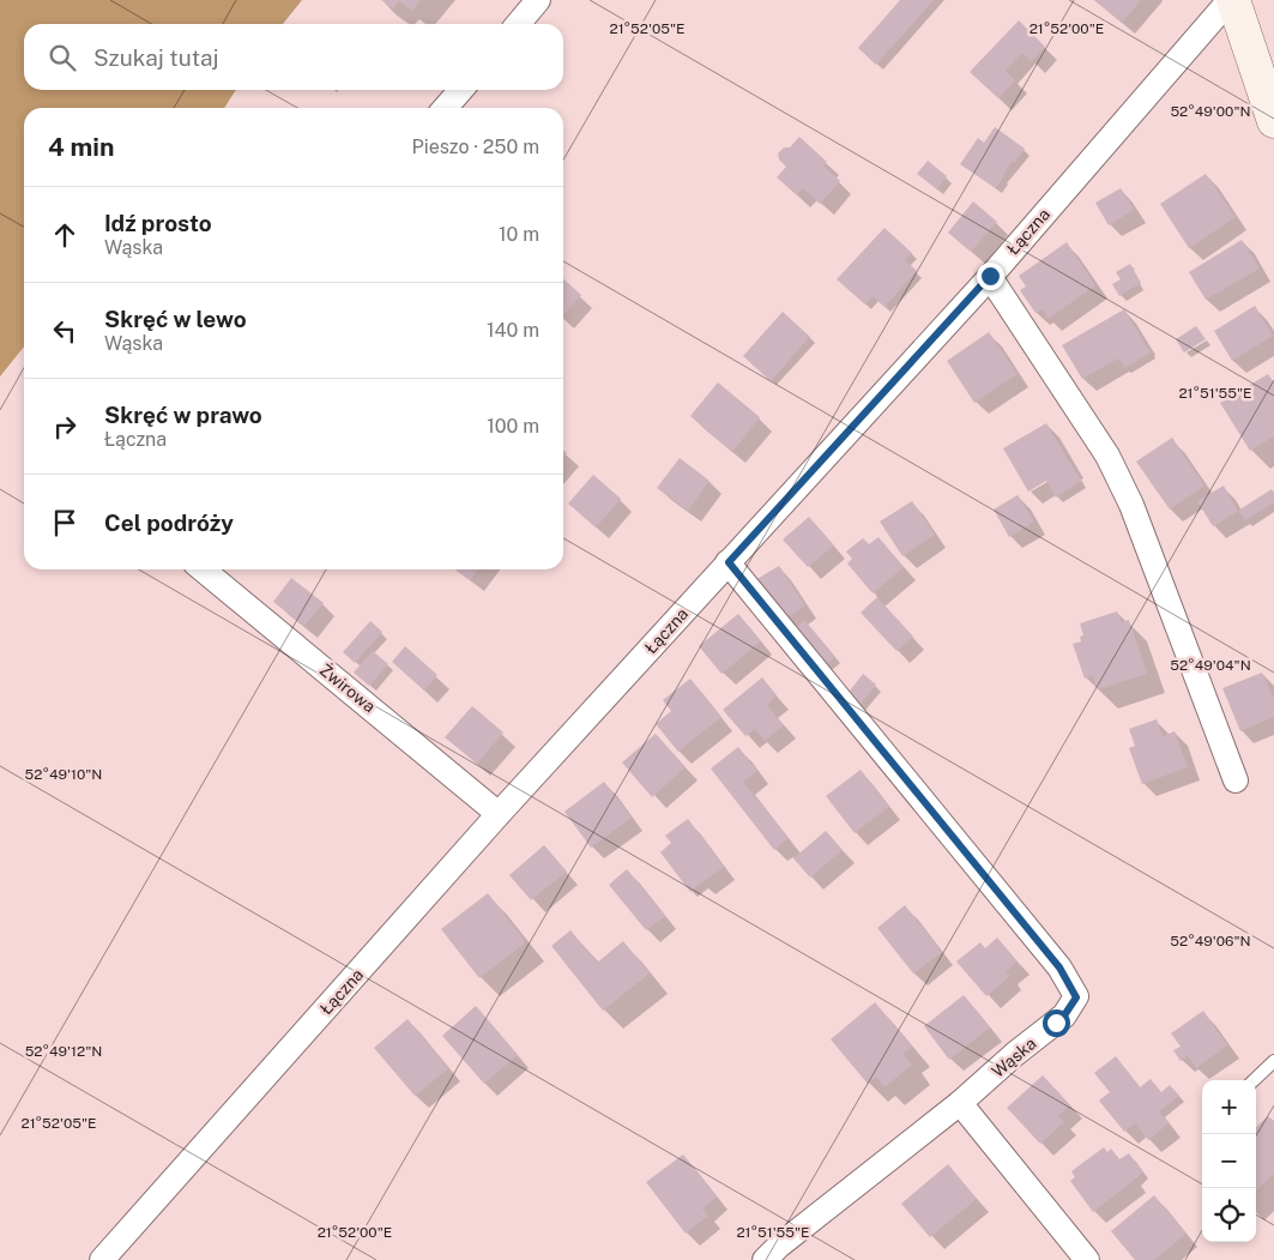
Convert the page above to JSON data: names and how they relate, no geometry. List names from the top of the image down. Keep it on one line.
{"streets":{"street":["Łączna","Żwirowa","Wąska"]},"crossings":[["Łączna","Żwirowa"],["Łączna","Wąska"]],"page":{"search":"Szukaj tutaj","heading":["4 min","Pieszo · 250 m"],"list":[["Idź prosto","Wąska","10 m"],["Skręć w lewo","Wąska","140 m"],["Skręć w prawo","Łączna","100 m"],"Cel podróży"],"map_buttons":["+","−"]},"coordinates":["21°52'05\"E","21°52'00\"E","52°49'00\"N","21°51'55\"E","52°49'04\"N","52°49'10\"N","52°49'06\"N","52°49'12\"N"]}
